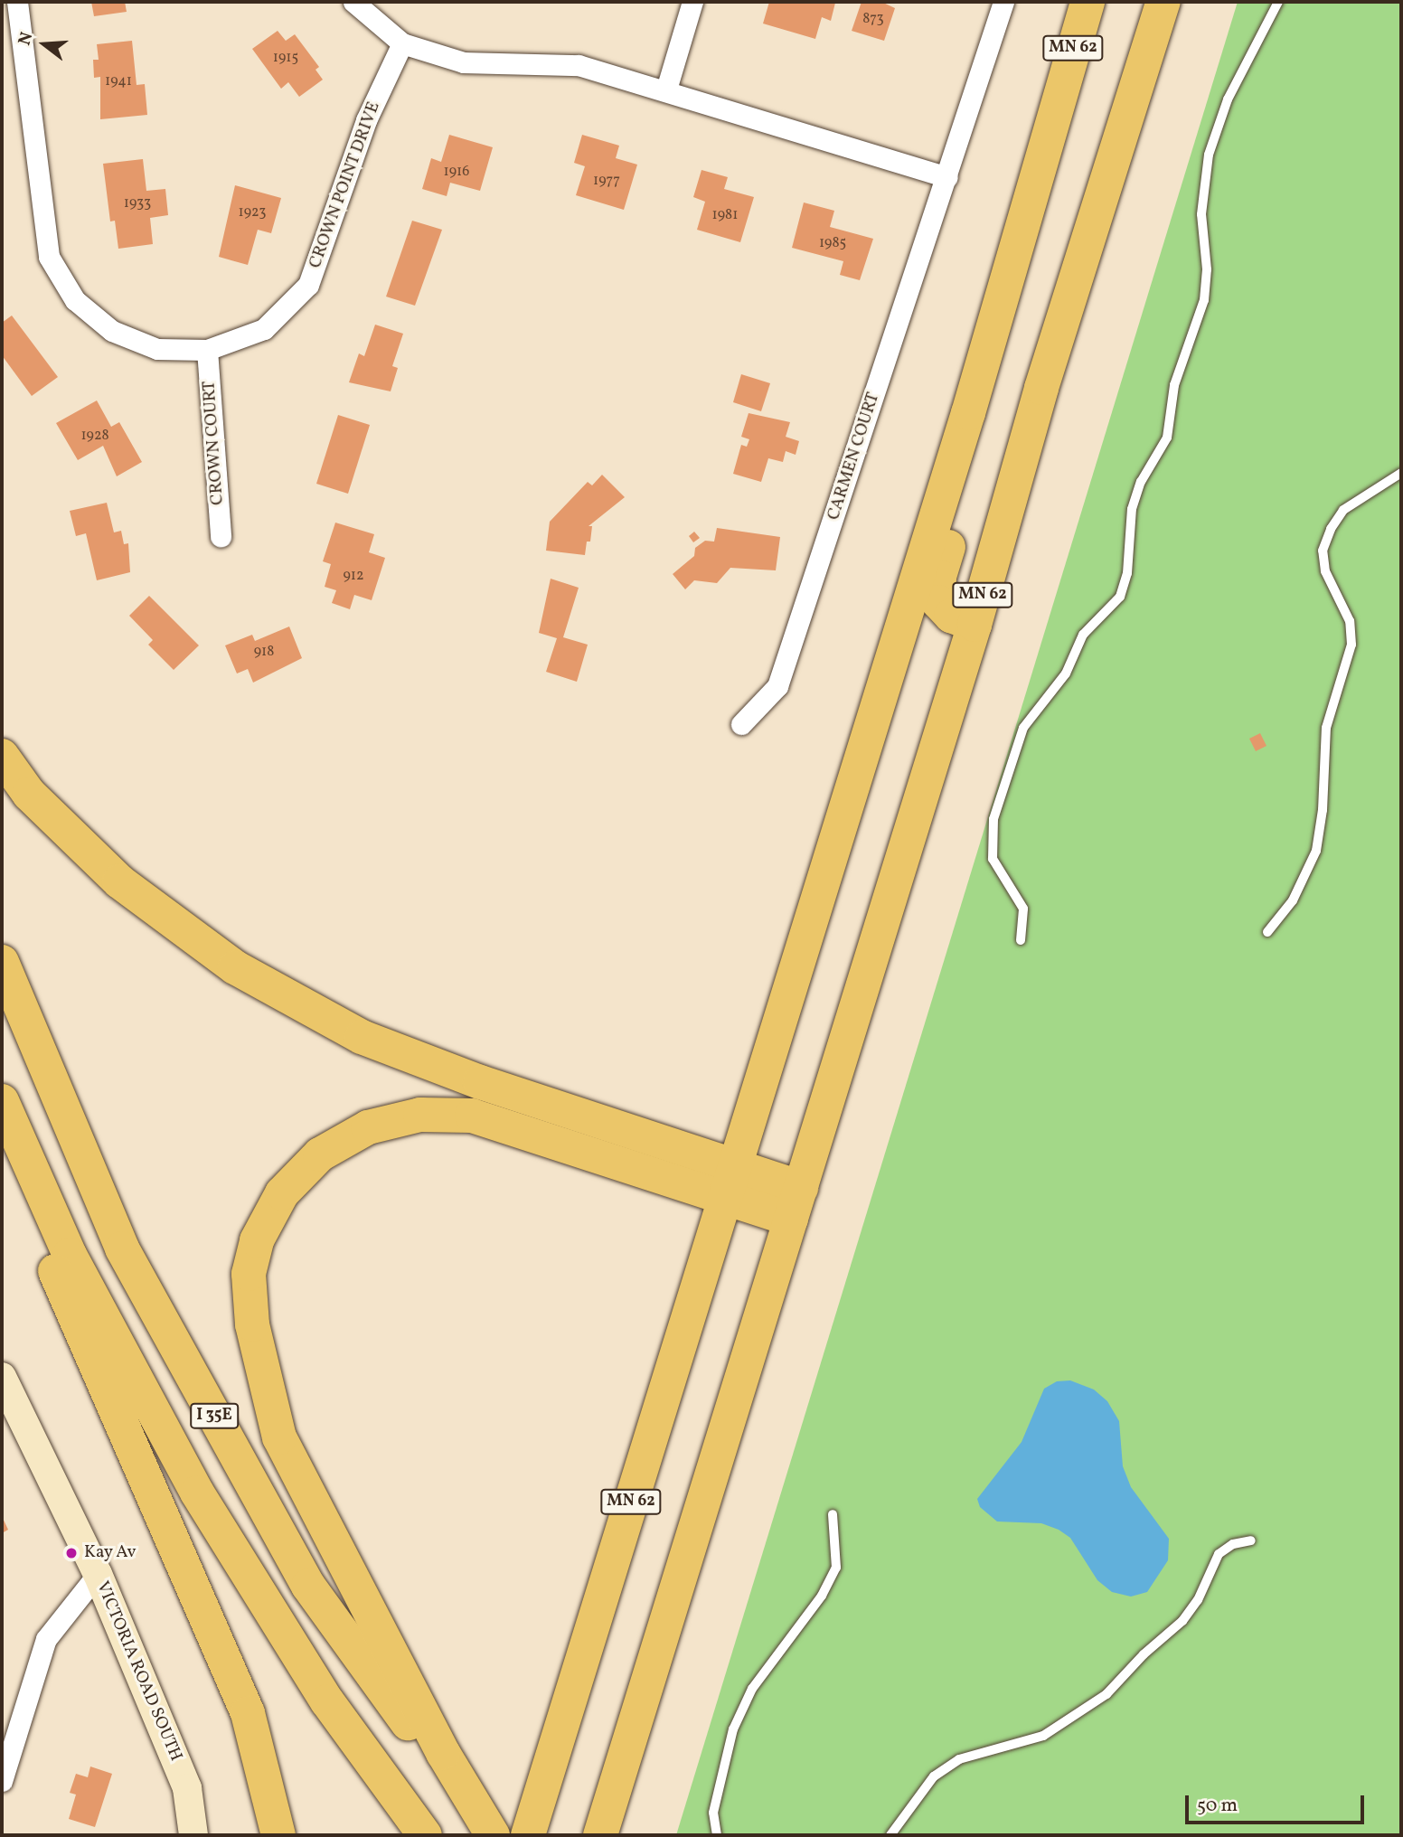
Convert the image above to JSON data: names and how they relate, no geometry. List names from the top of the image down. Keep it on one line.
{"streets":{"highway":["MN 62","I 35E"],"street":["CROWN POINT DRIVE","CROWN COURT","CARMEN COURT","VICTORIA ROAD SOUTH"]},"crossings":[["CROWN POINT DRIVE","CROWN COURT"]],"places":["Kay Av"],"house_numbers":["873","1915","1941","1916","1977","1933","1923","1981","1985","1928","912","918"],"scale_bar":"50 m","north":"left"}
